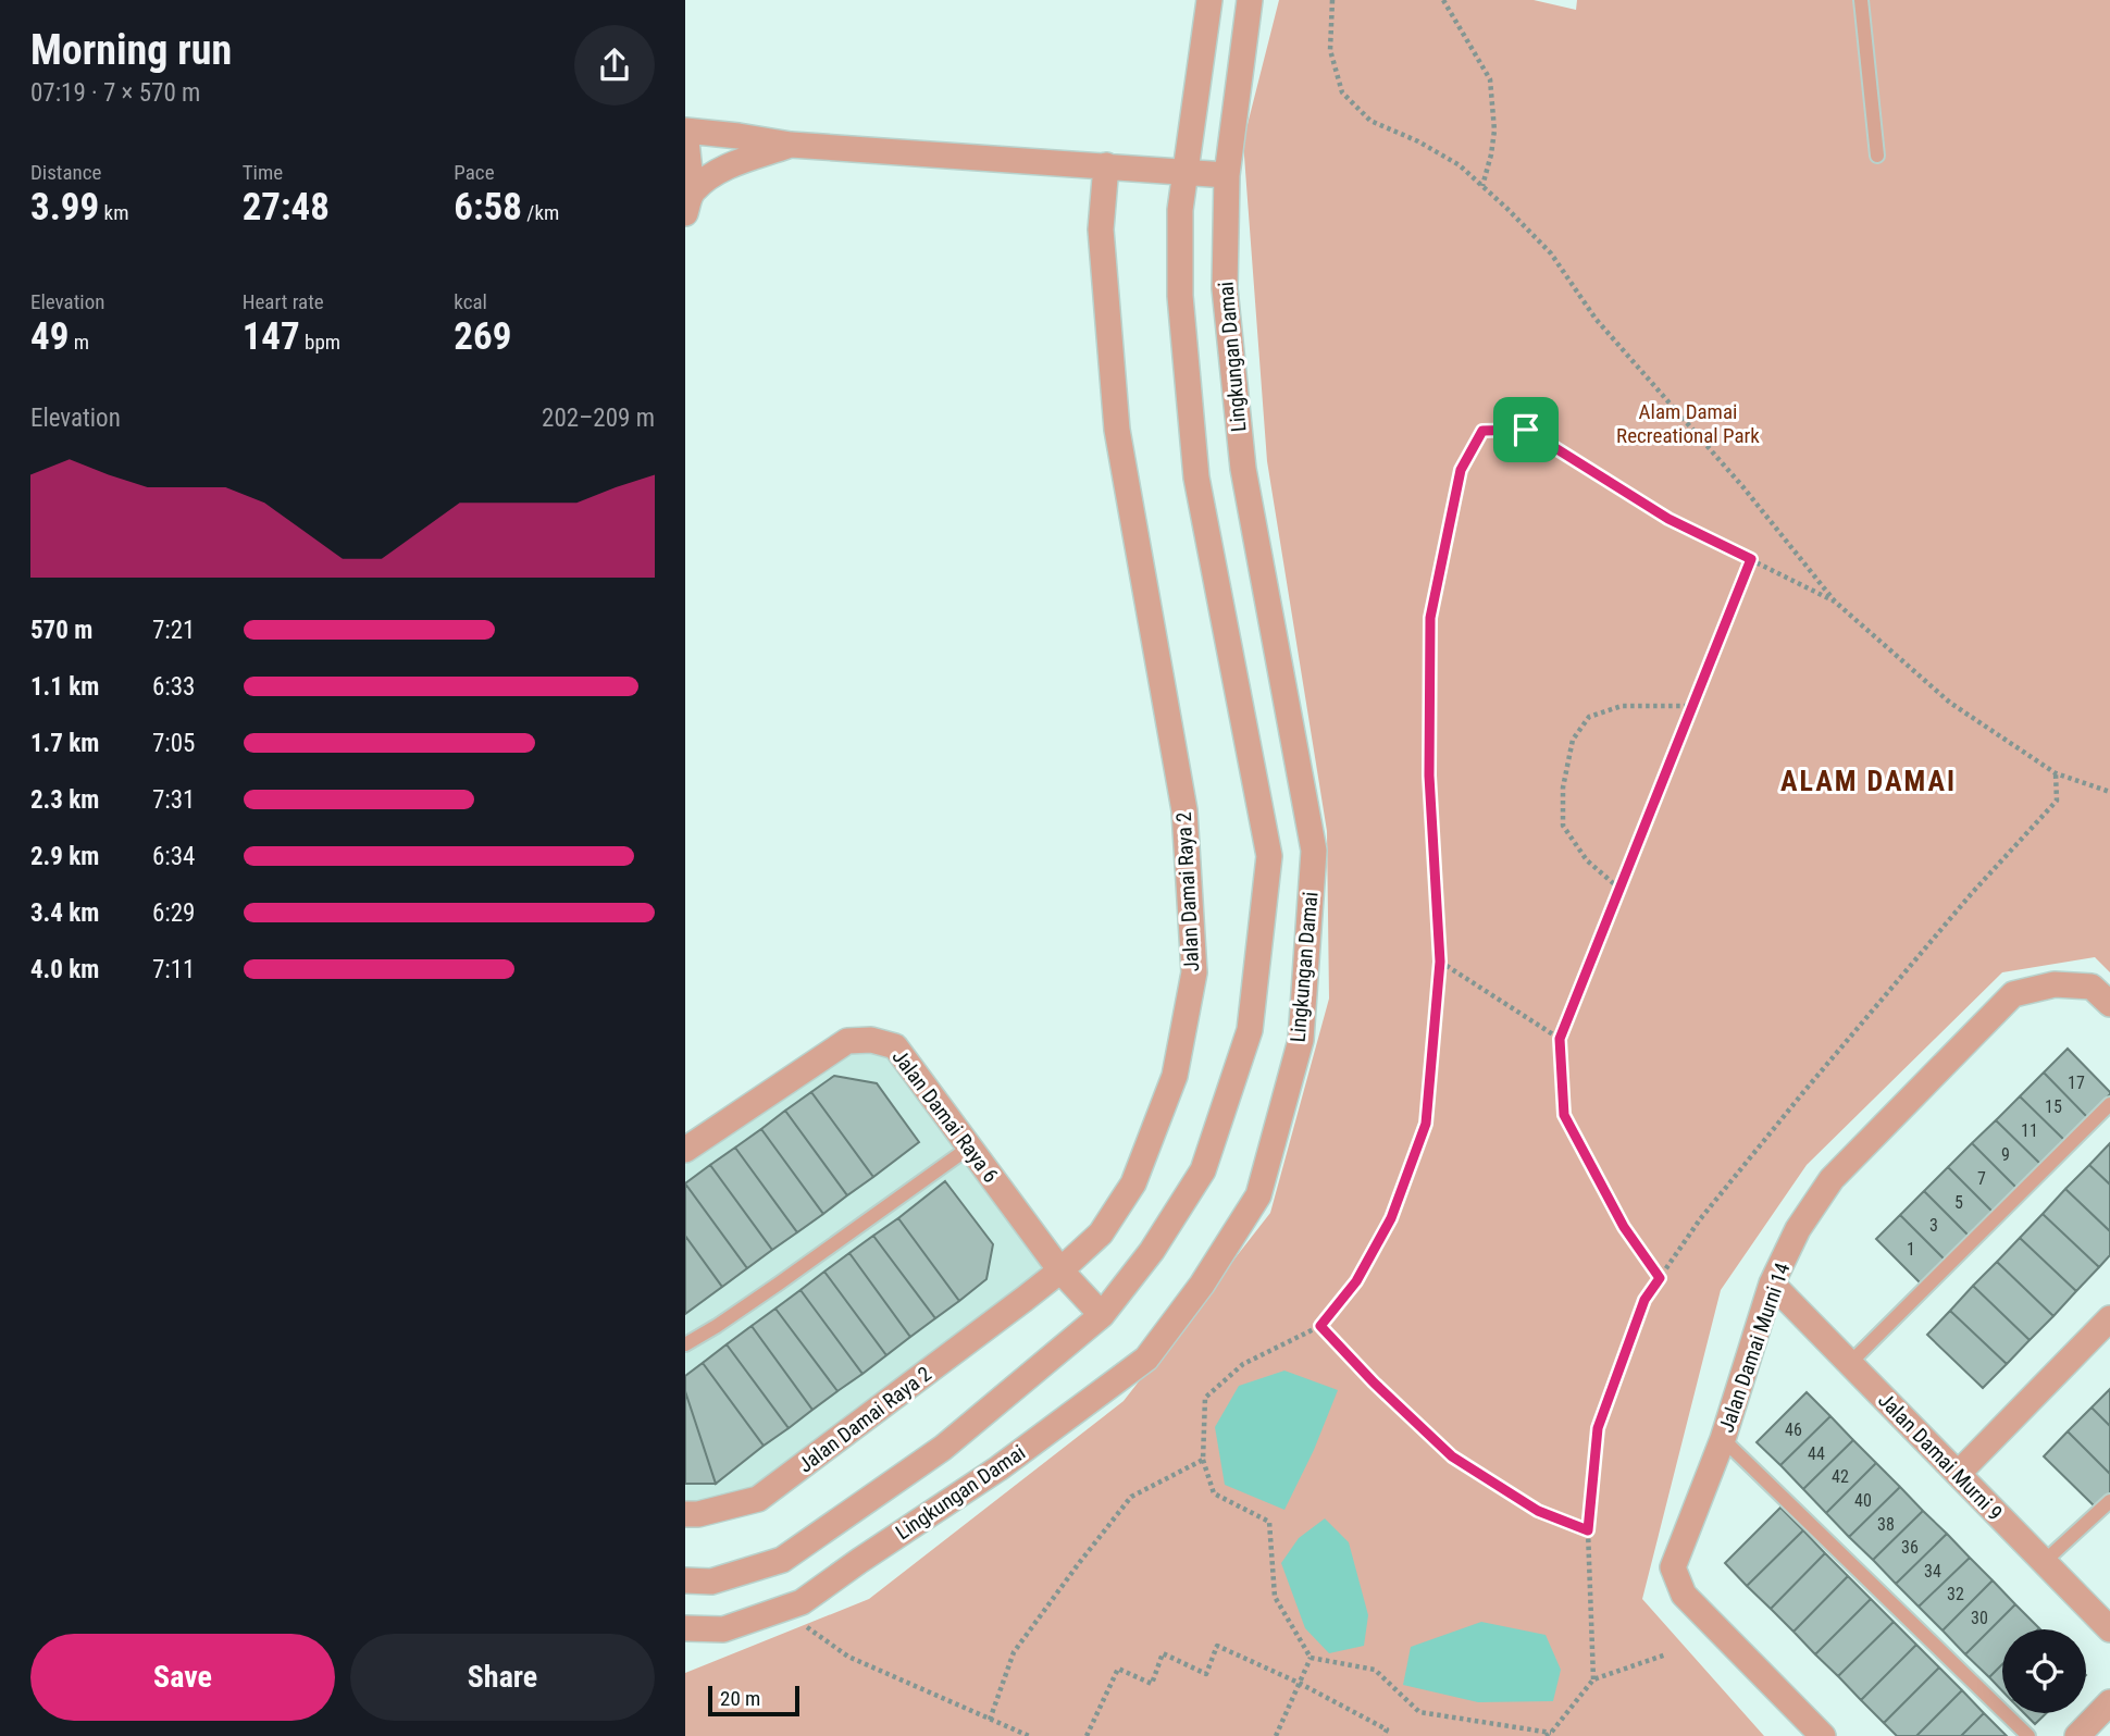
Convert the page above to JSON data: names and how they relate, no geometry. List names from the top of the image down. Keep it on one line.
{"streets":{"street":["Lingkungan Damai","Jalan Damai Raya 2","Jalan Damai Raya 6","Jalan Damai Murni 14","Jalan Damai Murni 9"]},"crossings":[["Jalan Damai Raya 2","Jalan Damai Raya 6"],["Jalan Damai Murni 14","Jalan Damai Murni 9"]],"districts":["ALAM DAMAI"],"parks":["Alam Damai Recreational Park"],"house_numbers":["17","15","11","9","7","5","3","1","46","44","42","40","38","36","34","32","30"],"scale_bar":"20 m","page":{"heading":["Morning run","07:19 · 7 × 570 m"],"stats":[["Distance","3.99 km"],["Time","27:48"],["Pace","6:58 /km"],["Elevation","49 m"],["Heart rate","147 bpm"],["kcal","269"]],"chart":["Elevation","202–209 m"],"list":[{"name":"570 m","note":"7:21"},{"name":"1.1 km","note":"6:33"},{"name":"1.7 km","note":"7:05"},{"name":"2.3 km","note":"7:31"},{"name":"2.9 km","note":"6:34"},{"name":"3.4 km","note":"6:29"},{"name":"4.0 km","note":"7:11"}],"buttons":["Save","Share"],"scale":"20 m"}}
